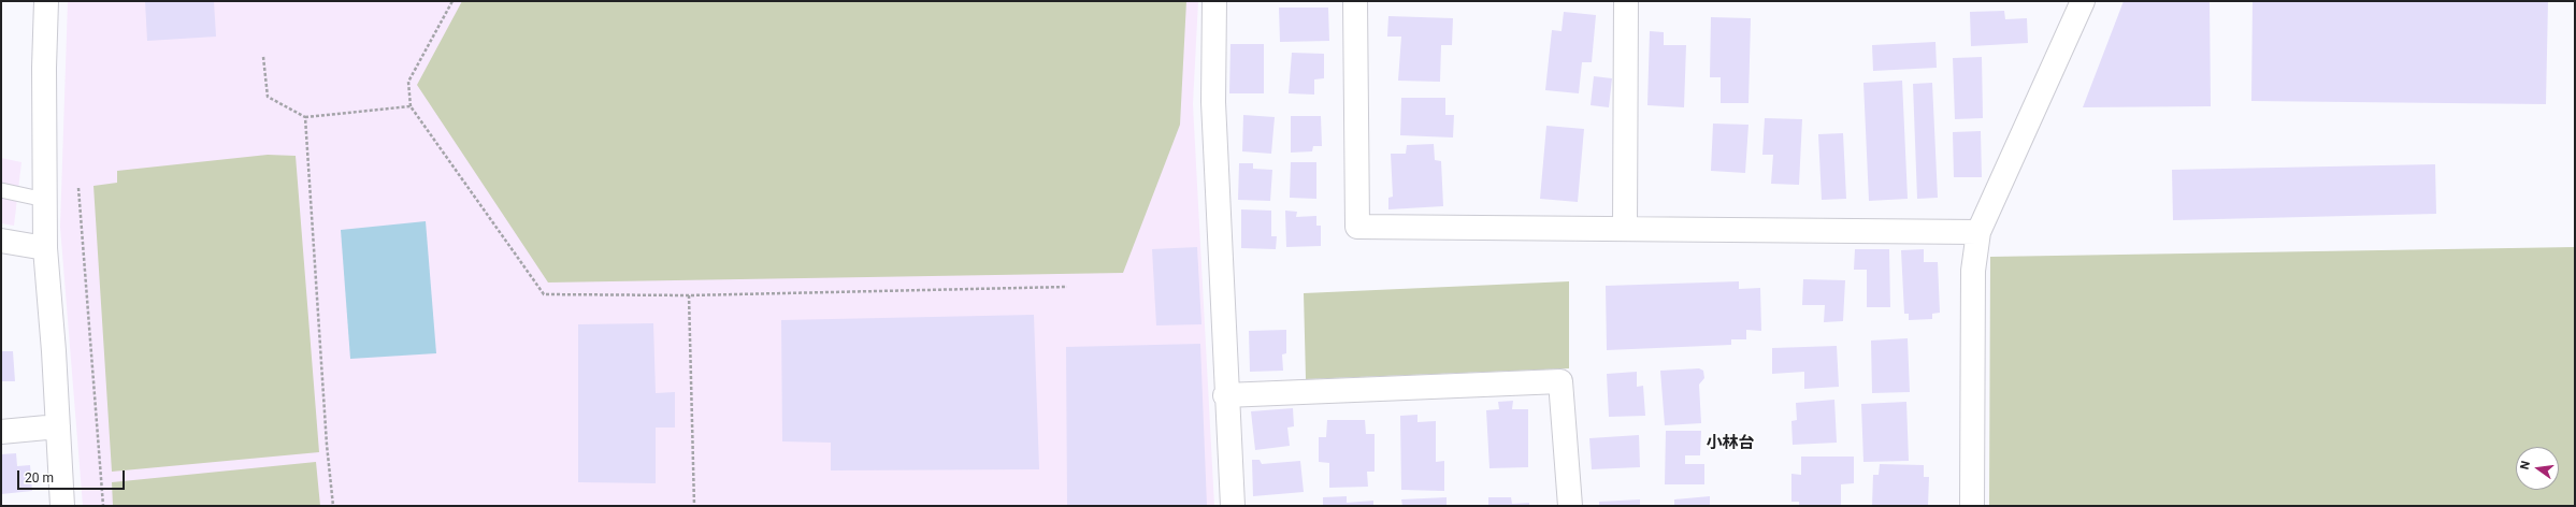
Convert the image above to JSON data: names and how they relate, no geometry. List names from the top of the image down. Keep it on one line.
{"districts":["小林台"],"scale_bar":"20 m","north":"left"}
